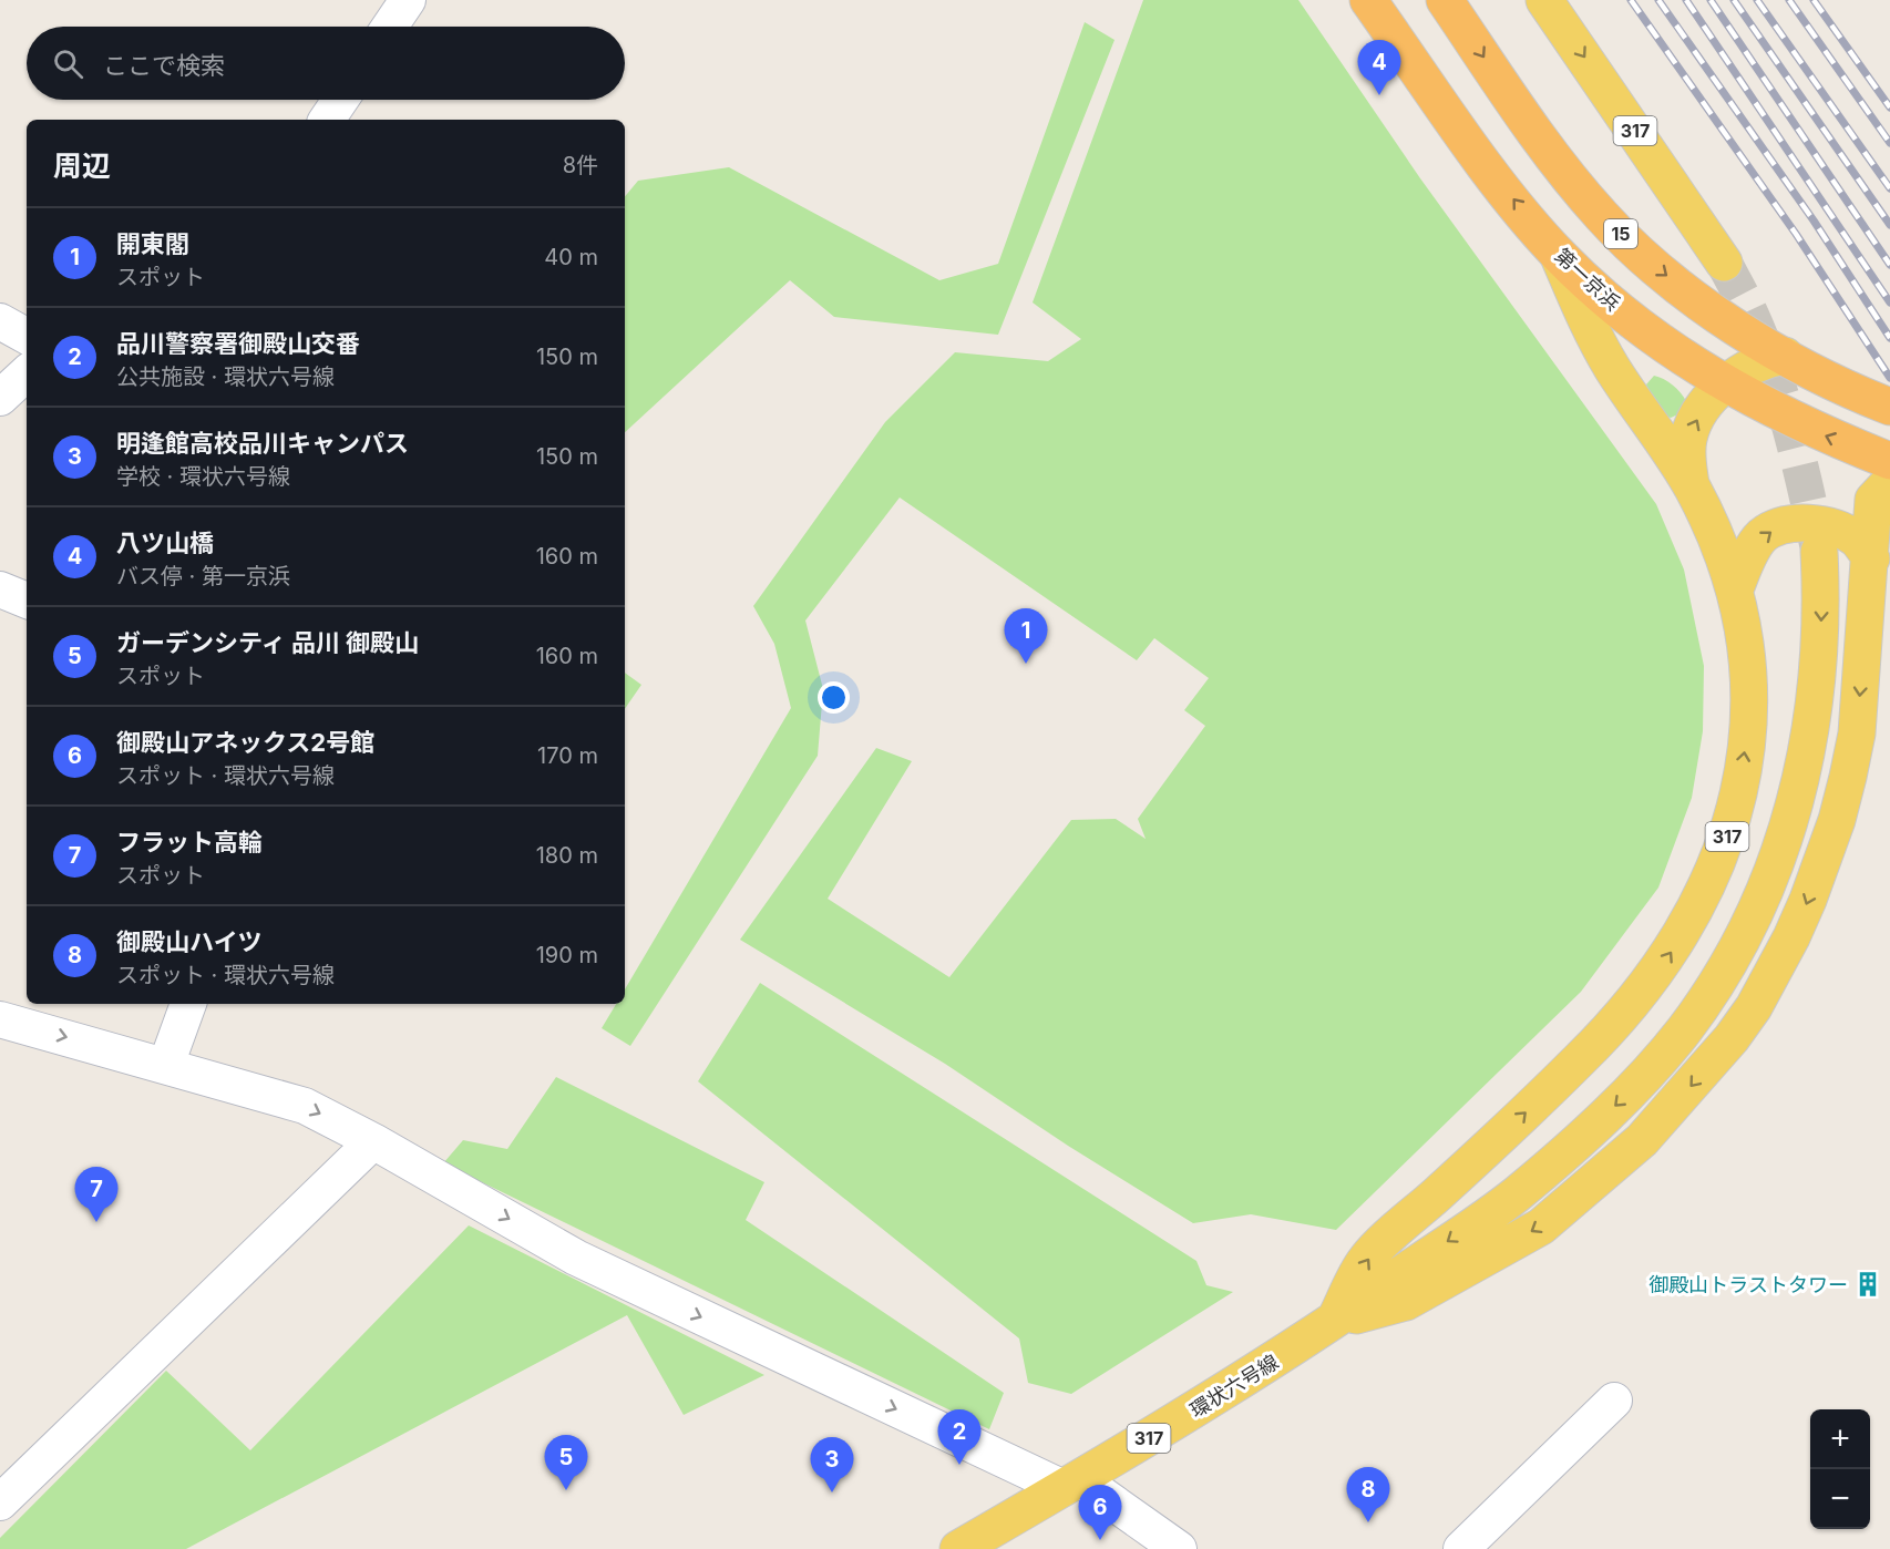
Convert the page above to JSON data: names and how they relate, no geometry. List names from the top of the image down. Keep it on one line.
{"streets":{"highway":["15","第一京浜"],"main road":["317","環状六号線"]},"crossings":[["317","15"],["317","第一京浜"],["317","環状六号線"]],"places":{"building":["御殿山トラストタワー"]},"page":{"search":"ここで検索","pins":["4","1","7","2","5","3","8","6"],"heading":["周辺","8件"],"list":[{"mark":"1","name":"開東閣","note":"スポット","value":"40 m"},{"mark":"2","name":"品川警察署御殿山交番","note":"公共施設 · 環状六号線","value":"150 m"},{"mark":"3","name":"明逢館高校品川キャンパス","note":"学校 · 環状六号線","value":"150 m"},{"mark":"4","name":"八ツ山橋","note":"バス停 · 第一京浜","value":"160 m"},{"mark":"5","name":"ガーデンシティ 品川 御殿山","note":"スポット","value":"160 m"},{"mark":"6","name":"御殿山アネックス2号館","note":"スポット · 環状六号線","value":"170 m"},{"mark":"7","name":"フラット高輪","note":"スポット","value":"180 m"},{"mark":"8","name":"御殿山ハイツ","note":"スポット · 環状六号線","value":"190 m"}],"map_buttons":["+","−"]}}
